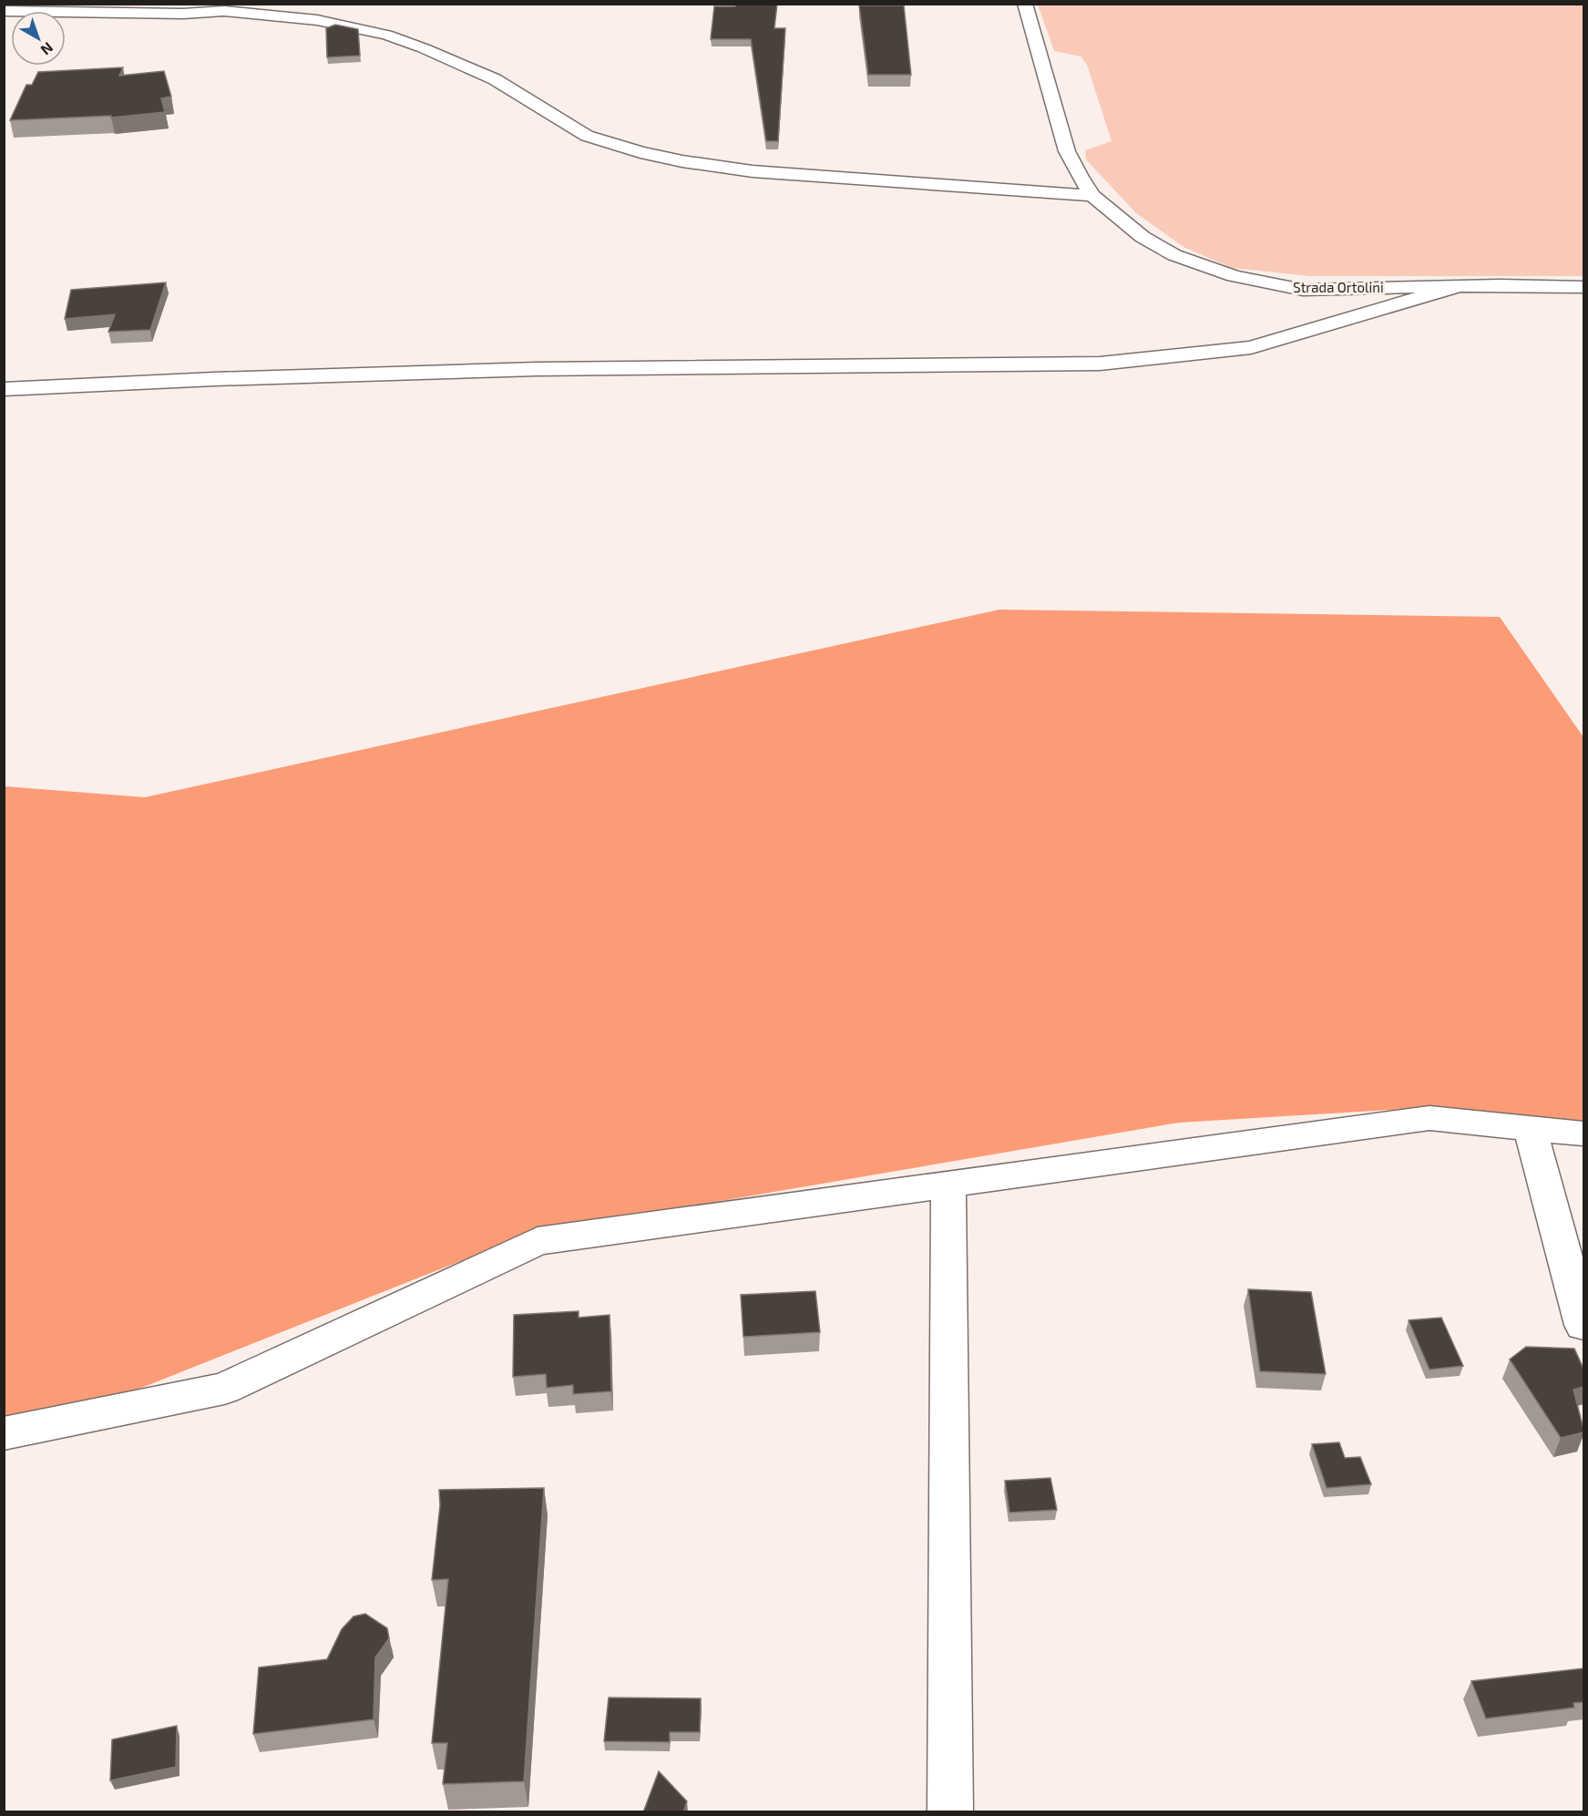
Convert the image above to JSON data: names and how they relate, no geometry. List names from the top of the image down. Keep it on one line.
{"streets":{"street":["Strada Ortolini"]},"north":"bottom right"}
